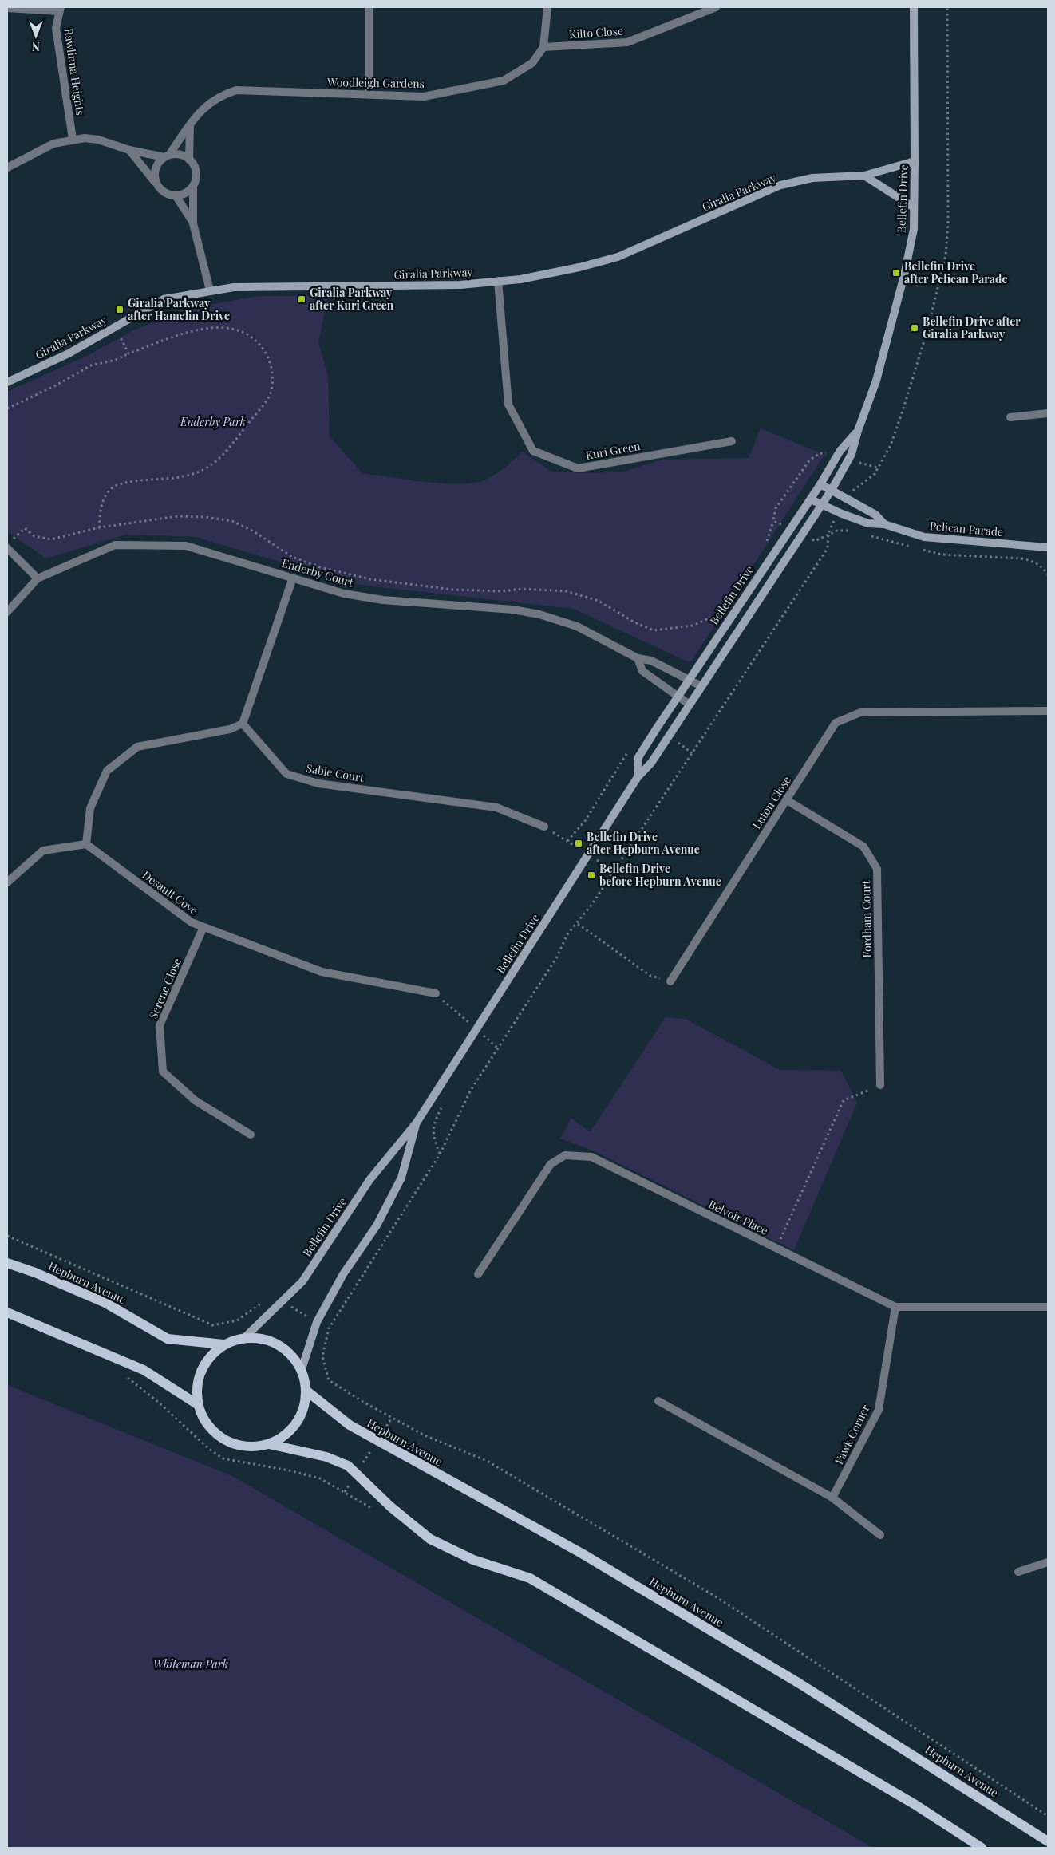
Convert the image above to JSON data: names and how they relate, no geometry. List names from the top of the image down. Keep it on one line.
{"streets":{"main road":["Giralia Parkway","Bellefin Drive","Pelican Parade","Hepburn Avenue"],"street":["Kilto Close","Rawlinna Heights","Woodleigh Gardens","Kuri Green","Enderby Court","Sable Court","Luton Close","Desault Cove","Fordham Court","Serene Close","Belvoir Place","Fawk Corner"]},"crossings":[["Kilto Close","Woodleigh Gardens"],["Giralia Parkway","Bellefin Drive"],["Giralia Parkway","Kuri Green"],["Bellefin Drive","Pelican Parade"],["Bellefin Drive","Enderby Court"],["Bellefin Drive","Hepburn Avenue"],["Luton Close","Fordham Court"],["Desault Cove","Serene Close"],["Belvoir Place","Fawk Corner"]],"parks":["Enderby Park","Whiteman Park"],"places":{"transit":["Bellefin Drive after Pelican Parade","Giralia Parkway after Kuri Green","Giralia Parkway after Hamelin Drive","Bellefin Drive after Giralia Parkway","Bellefin Drive after Hepburn Avenue","Bellefin Drive before Hepburn Avenue"]},"north":"bottom"}
